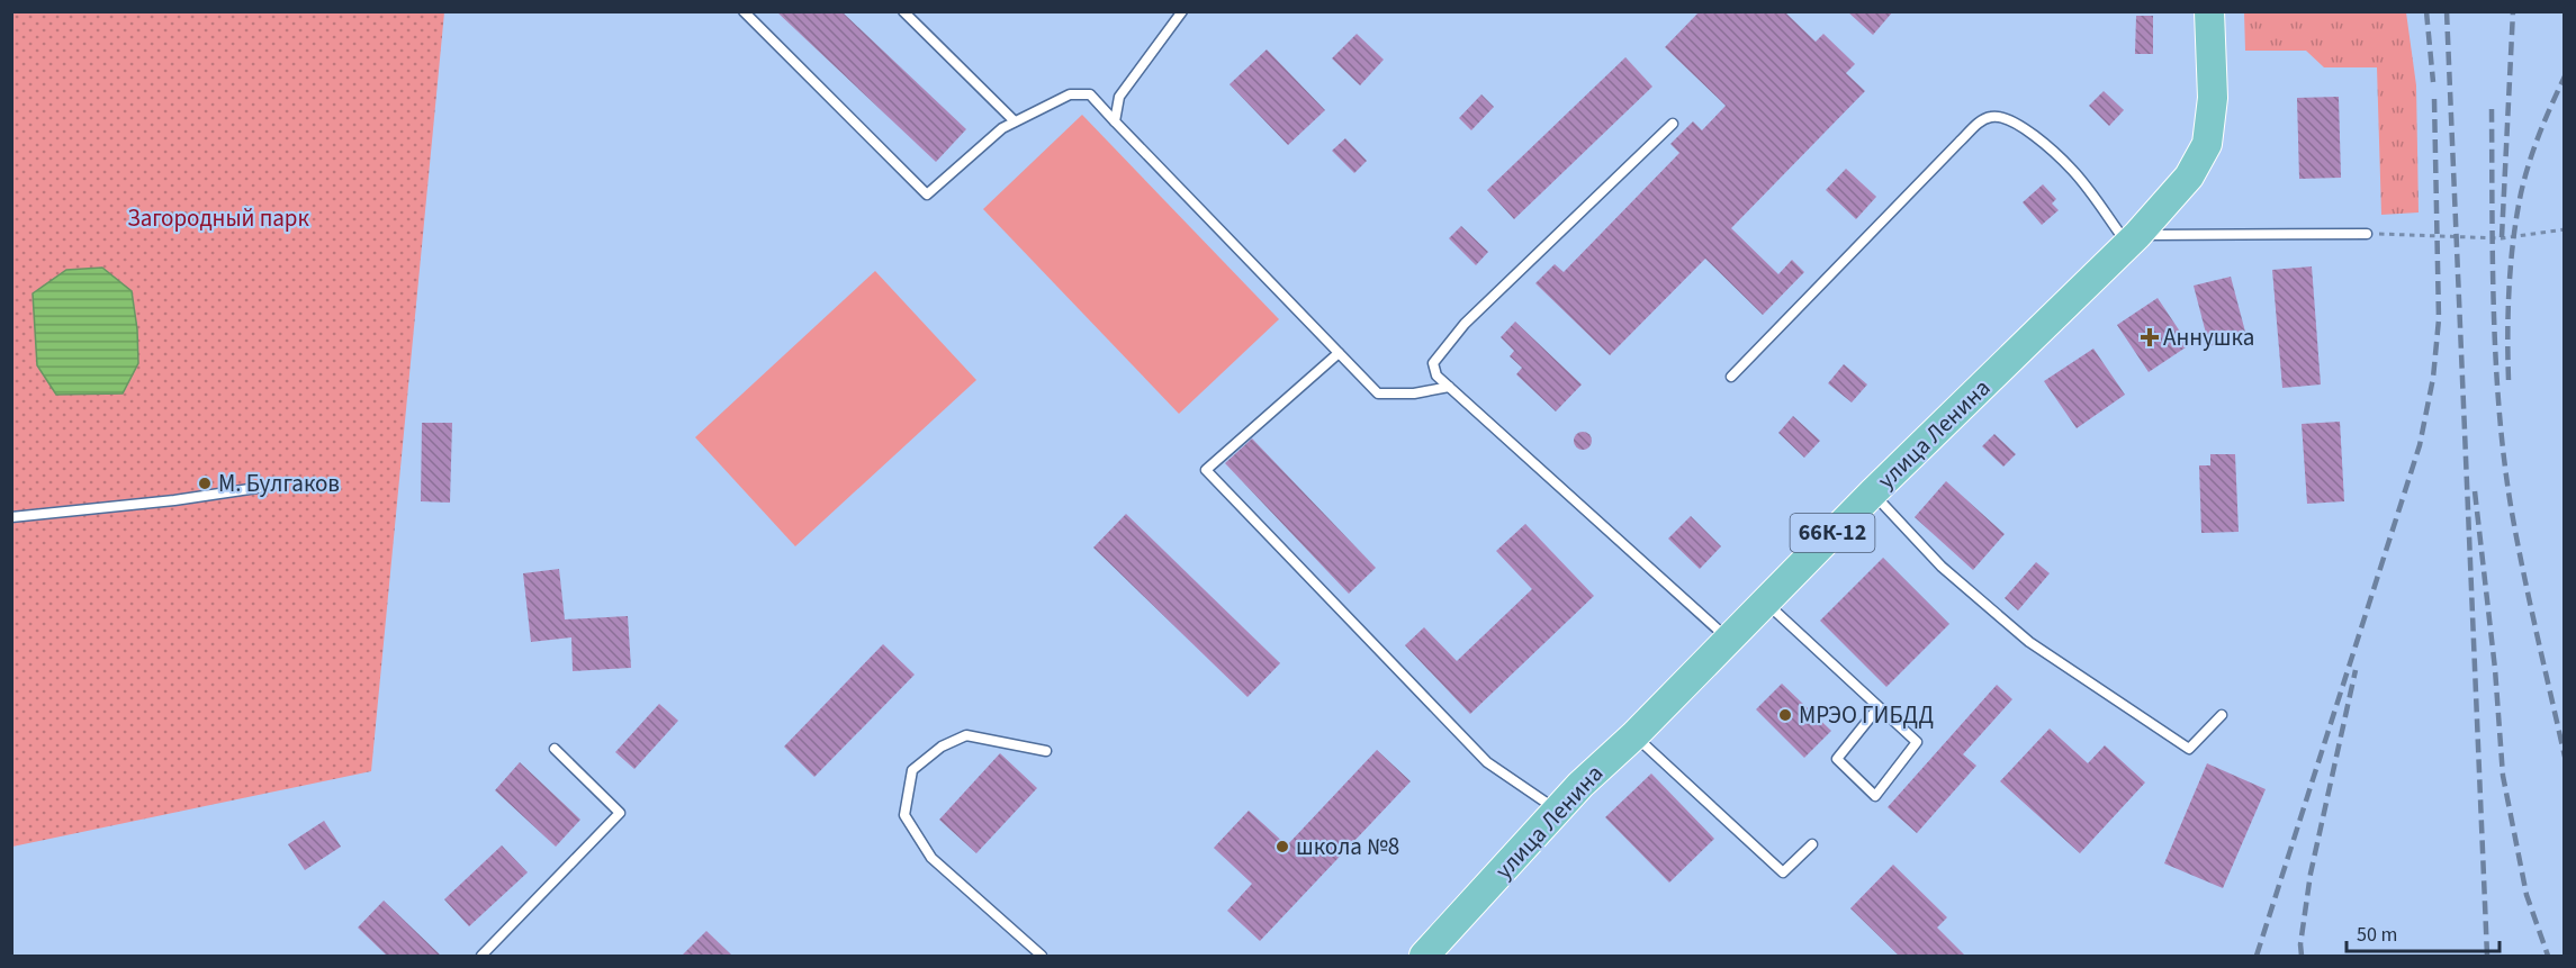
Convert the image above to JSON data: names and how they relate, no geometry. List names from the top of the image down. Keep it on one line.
{"streets":{"main road":["улица Ленина","66К-12"]},"parks":["Загородный парк"],"places":{"health":["Аннушка"],"other":["М. Булгаков","МРЭО ГИБДД","школа №8"]},"scale_bar":"50 m"}
